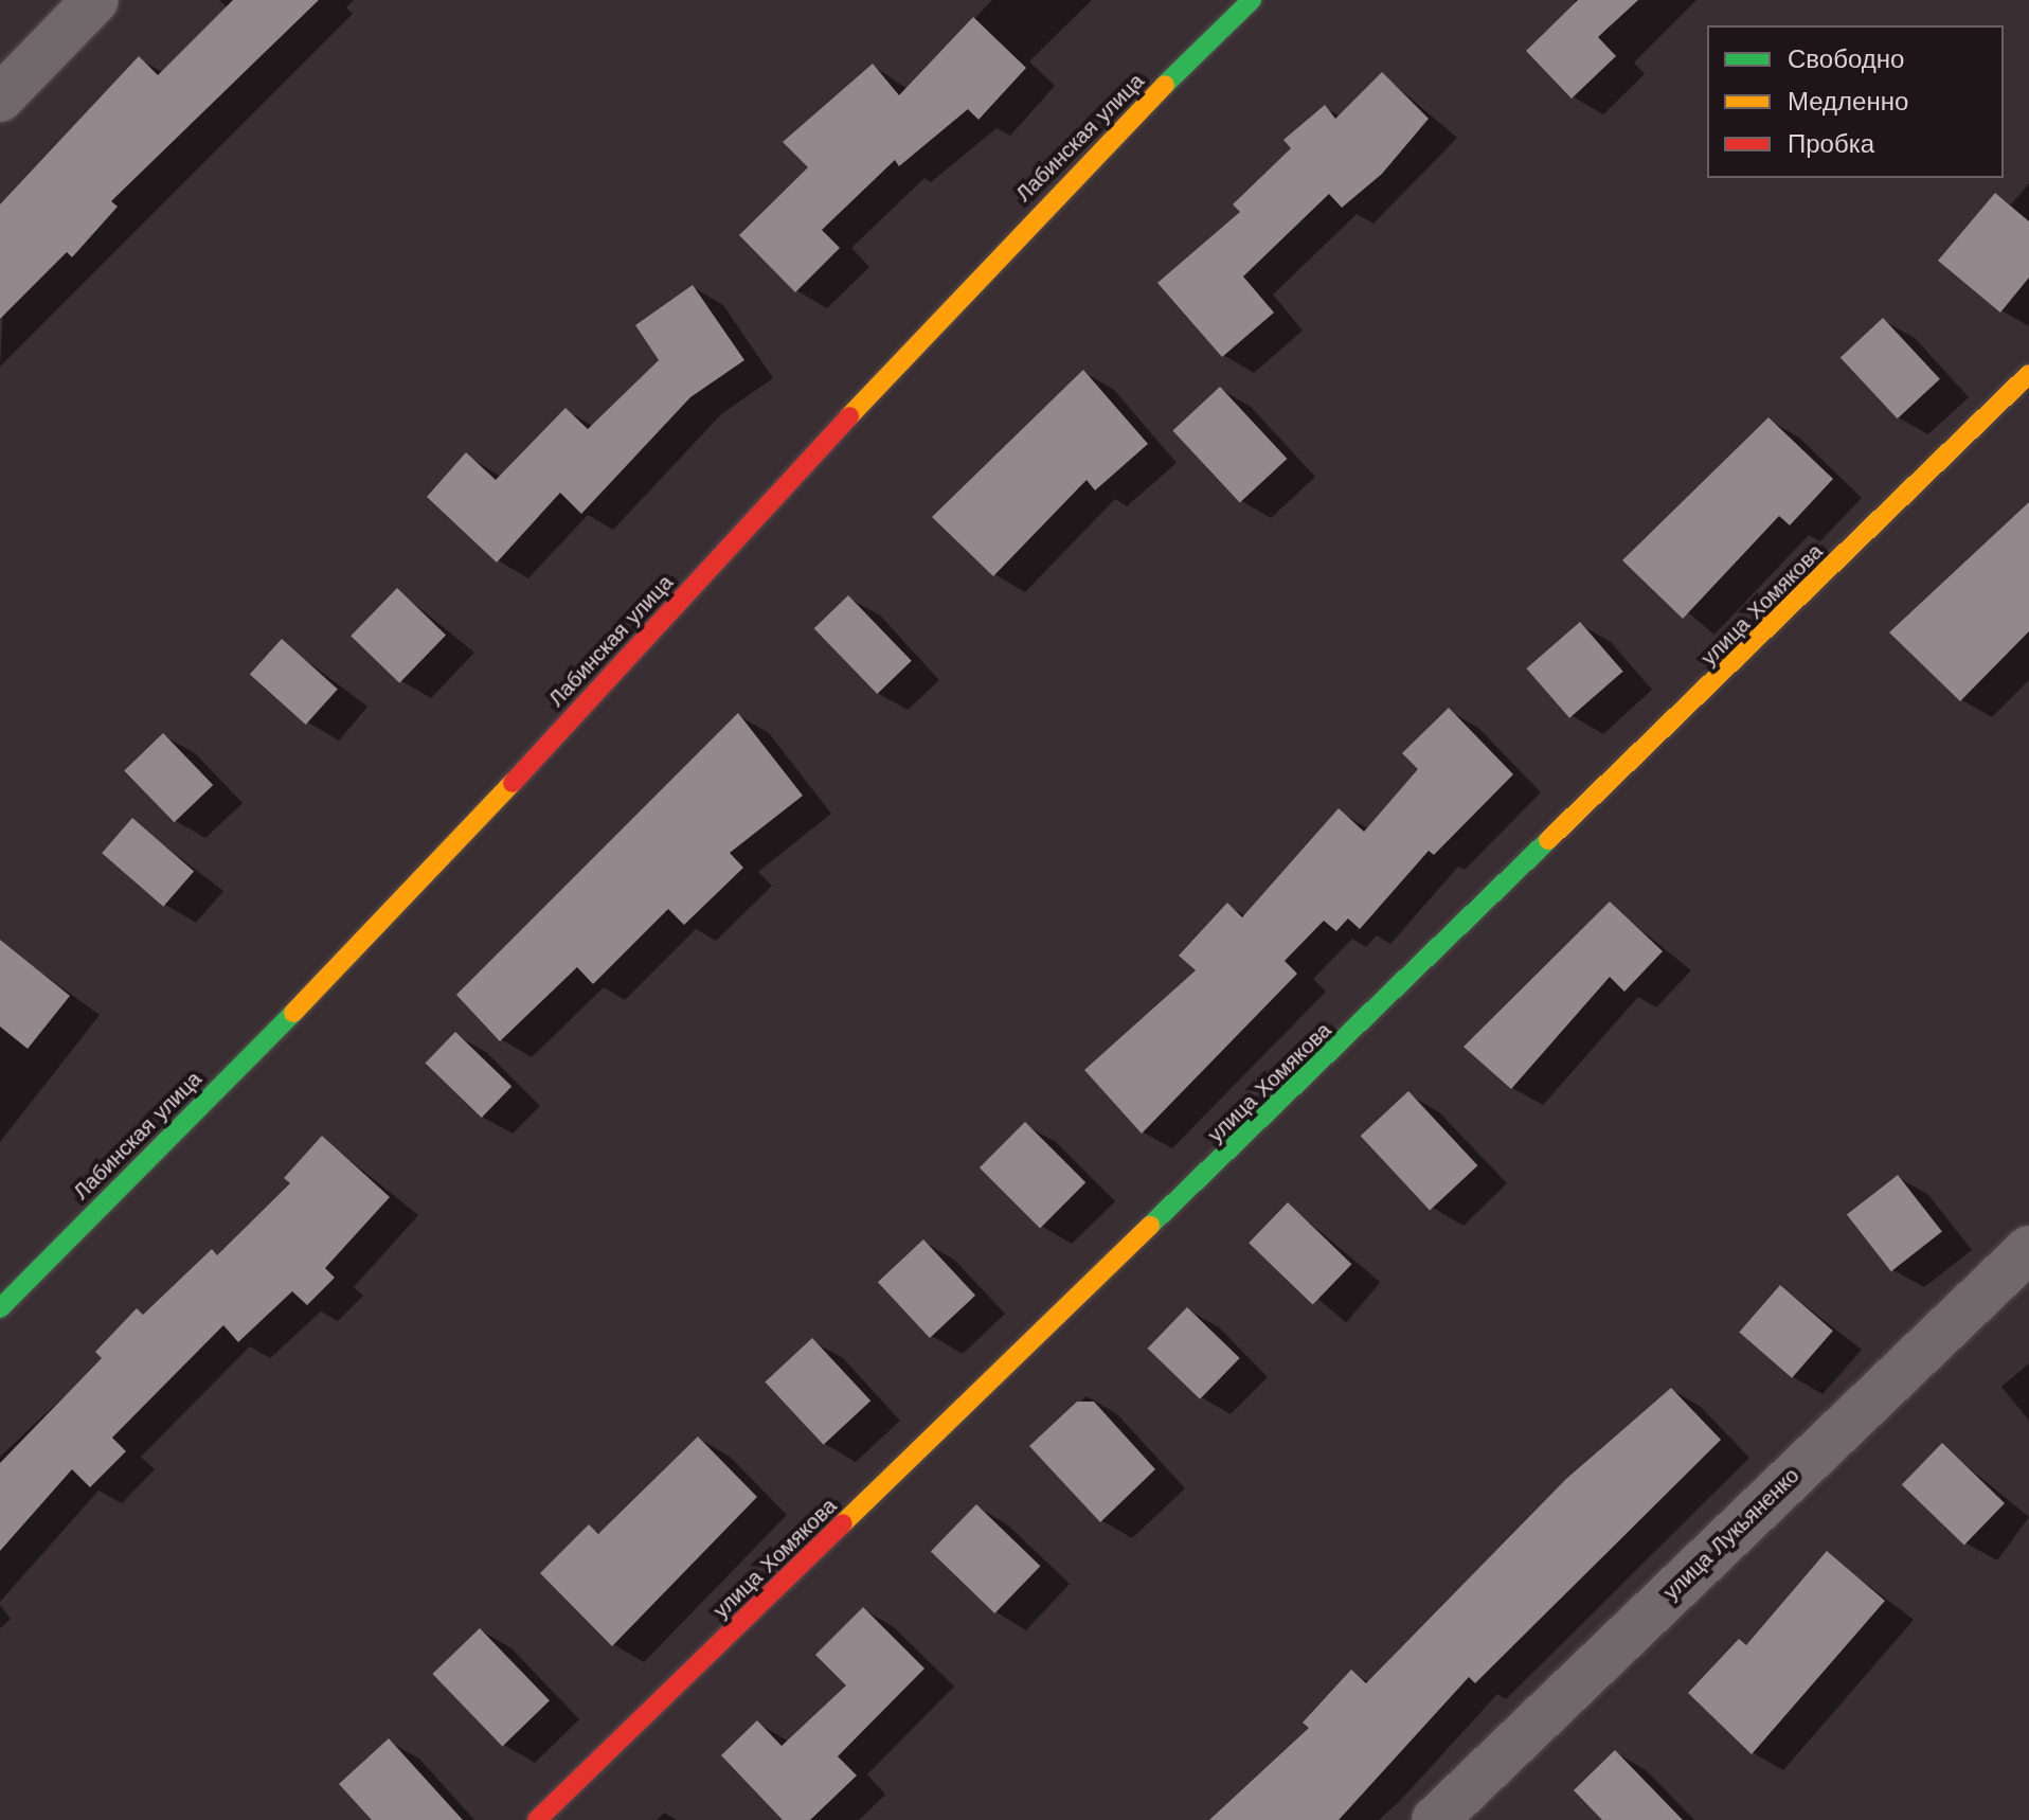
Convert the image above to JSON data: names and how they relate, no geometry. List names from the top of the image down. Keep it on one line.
{"streets":{"street":["Лабинская улица","улица Хомякова","улица Лукьяненко"]},"legend":["Свободно","Медленно","Пробка"]}
